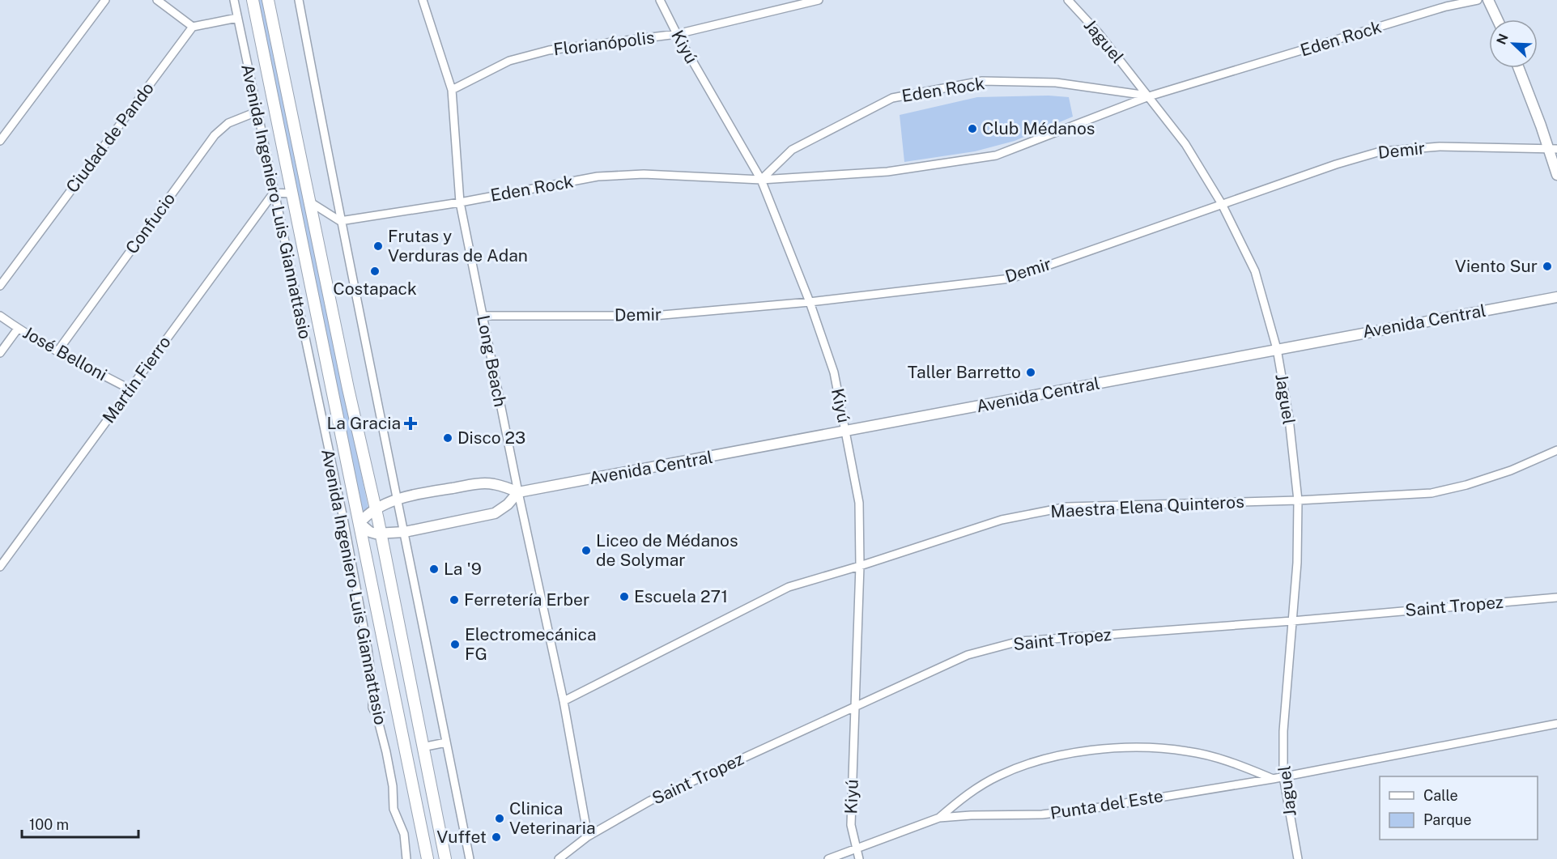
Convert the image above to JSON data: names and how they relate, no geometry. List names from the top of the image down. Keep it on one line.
{"streets":{"main road":["Avenida Ingeniero Luis Giannattasio"],"street":["Eden Rock","Jaguel","Florianópolis","Kiyú","Ciudad de Pando","Demir","Confucio","Avenida Central","José Belloni","Long Beach","Martín Fierro","Maestra Elena Quinteros","Saint Tropez","Punta del Este"]},"crossings":[["Eden Rock","Jaguel"],["Eden Rock","Kiyú"],["Eden Rock","Long Beach"],["Jaguel","Demir"],["Jaguel","Avenida Central"],["Jaguel","Maestra Elena Quinteros"],["Jaguel","Saint Tropez"],["Jaguel","Punta del Este"],["Florianópolis","Kiyú"],["Florianópolis","Long Beach"],["Kiyú","Demir"],["Kiyú","Avenida Central"],["Kiyú","Maestra Elena Quinteros"],["Kiyú","Saint Tropez"],["Kiyú","Punta del Este"],["Demir","Long Beach"],["Avenida Ingeniero Luis Giannattasio","Confucio"],["Avenida Ingeniero Luis Giannattasio","Avenida Central"],["Avenida Ingeniero Luis Giannattasio","Martín Fierro"],["Confucio","José Belloni"],["Avenida Central","Long Beach"],["José Belloni","Martín Fierro"],["Long Beach","Maestra Elena Quinteros"],["Long Beach","Saint Tropez"]],"places":{"other":["Club Médanos","Frutas y Verduras de Adan","Viento Sur","Costapack","Taller Barretto","Disco 23","Liceo de Médanos de Solymar","La '9","Escuela 271","Ferretería Erber","Electromecánica FG","Clinica Veterinaria","Vuffet"],"health":["La Gracia"]},"legend":["Calle","Parque"],"scale_bar":"100 m","north":"top left"}
